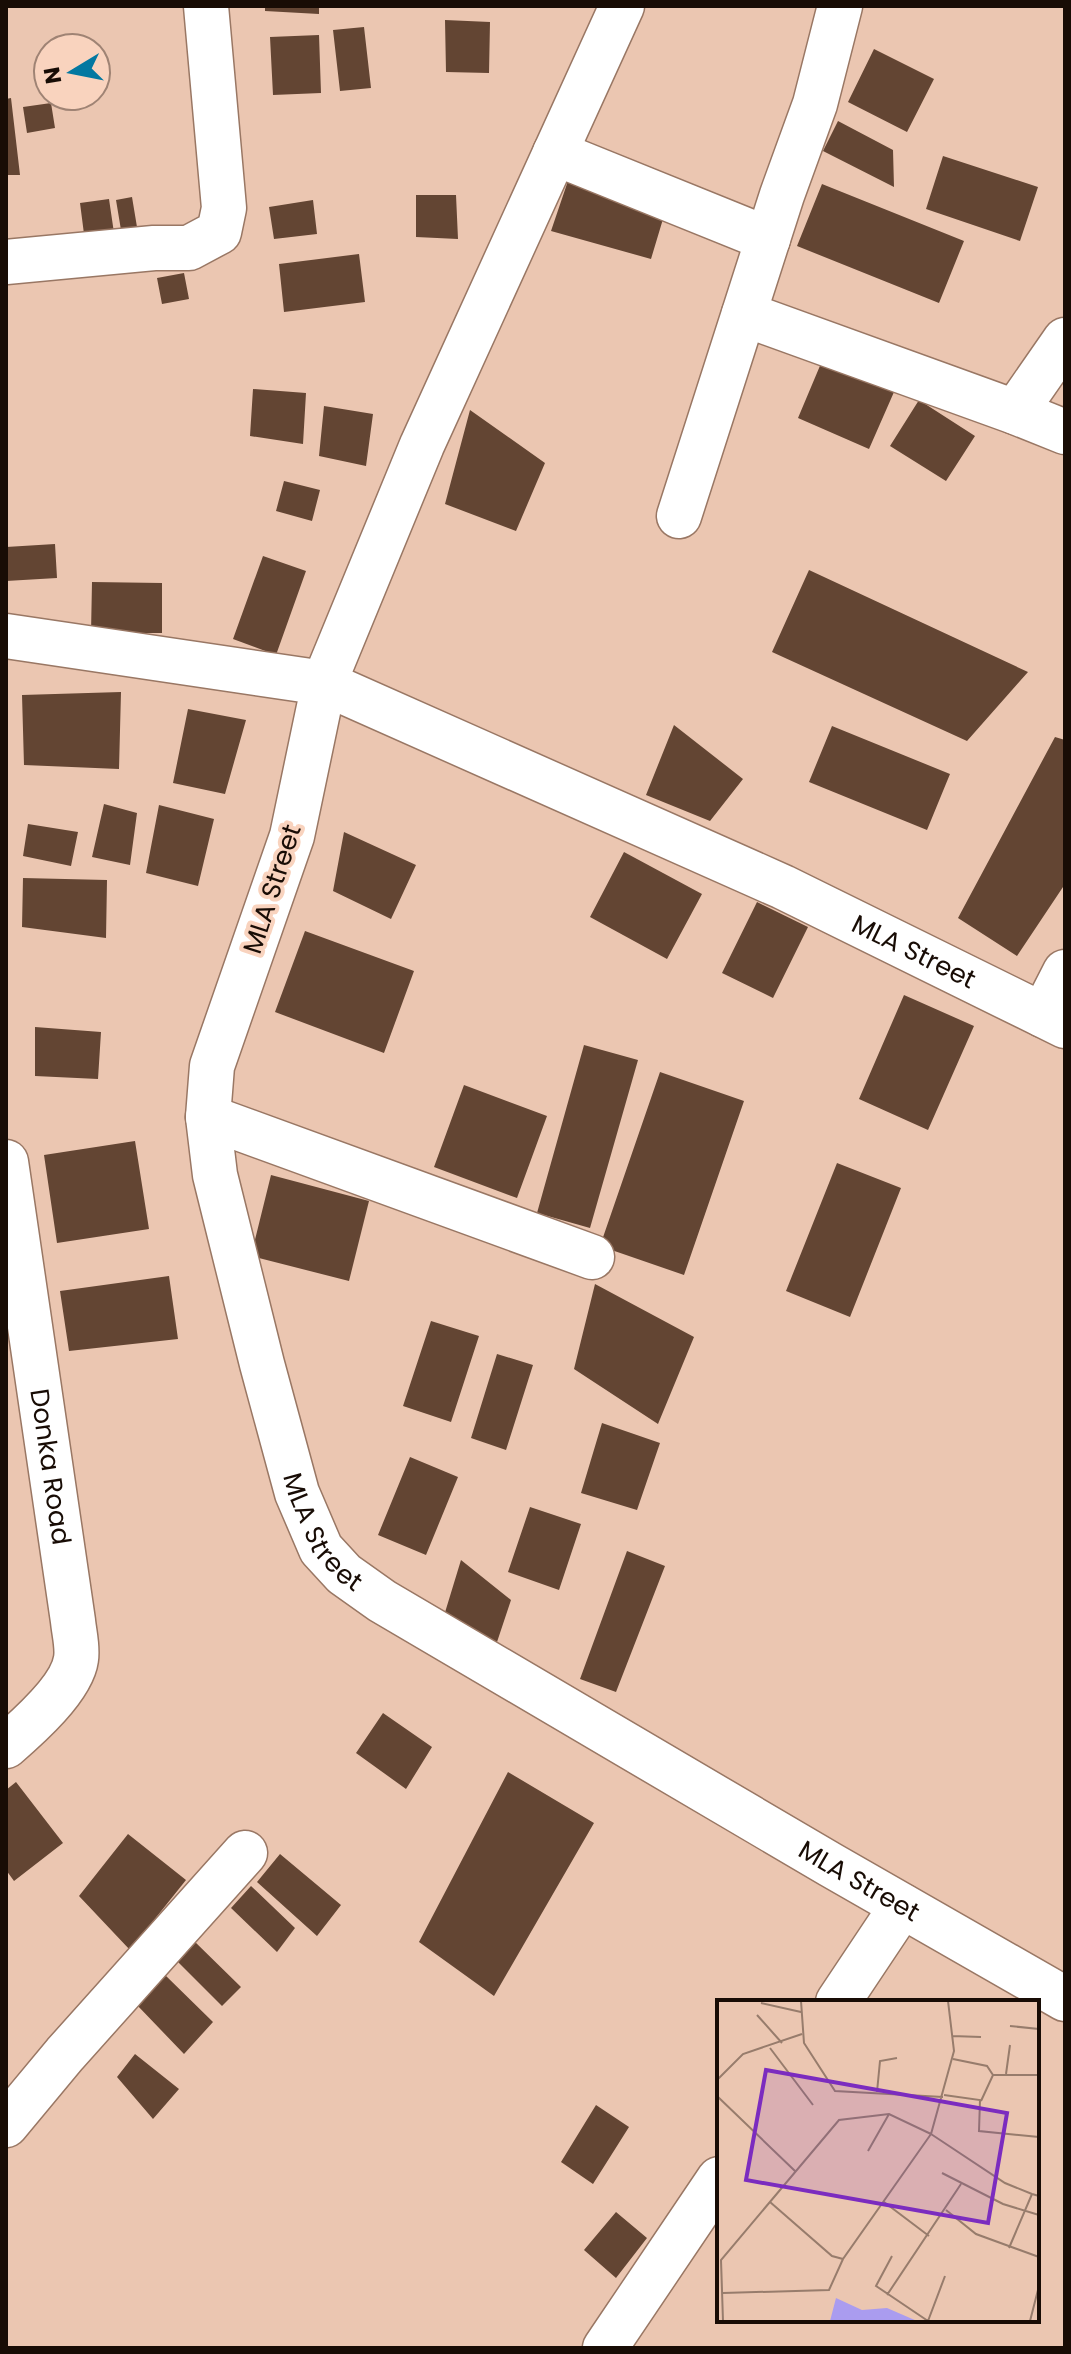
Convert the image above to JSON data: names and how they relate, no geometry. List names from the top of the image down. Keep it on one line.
{"streets":{"street":["MLA Street","Donka Road"]},"north":"left"}
